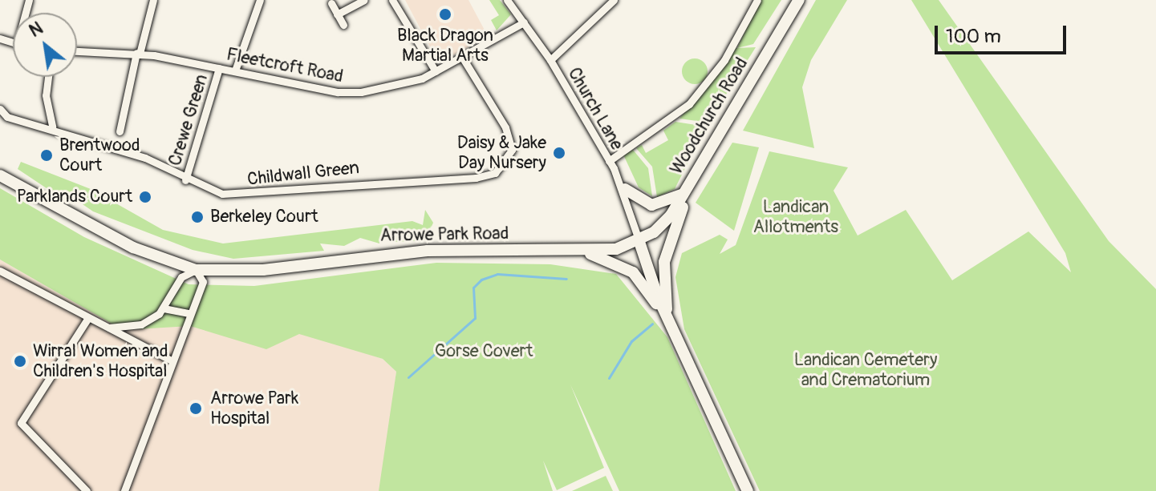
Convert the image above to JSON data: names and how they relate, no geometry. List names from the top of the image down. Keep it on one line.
{"streets":{"main road":["Woodchurch Road","Arrowe Park Road"],"street":["Fleetcroft Road","Church Lane","Crewe Green","Childwall Green"]},"crossings":[["Fleetcroft Road","Church Lane"],["Fleetcroft Road","Crewe Green"],["Fleetcroft Road","Childwall Green"],["Church Lane","Woodchurch Road"],["Church Lane","Arrowe Park Road"],["Woodchurch Road","Arrowe Park Road"],["Crewe Green","Childwall Green"]],"parks":["Landican Allotments","Gorse Covert","Landican Cemetery and Crematorium"],"places":["Black Dragon Martial Arts","Daisy & Jake Day Nursery","Brentwood Court","Parklands Court","Berkeley Court","Wirral Women and Children's Hospital","Arrowe Park Hospital"],"scale_bar":"100 m","north":"top left"}
